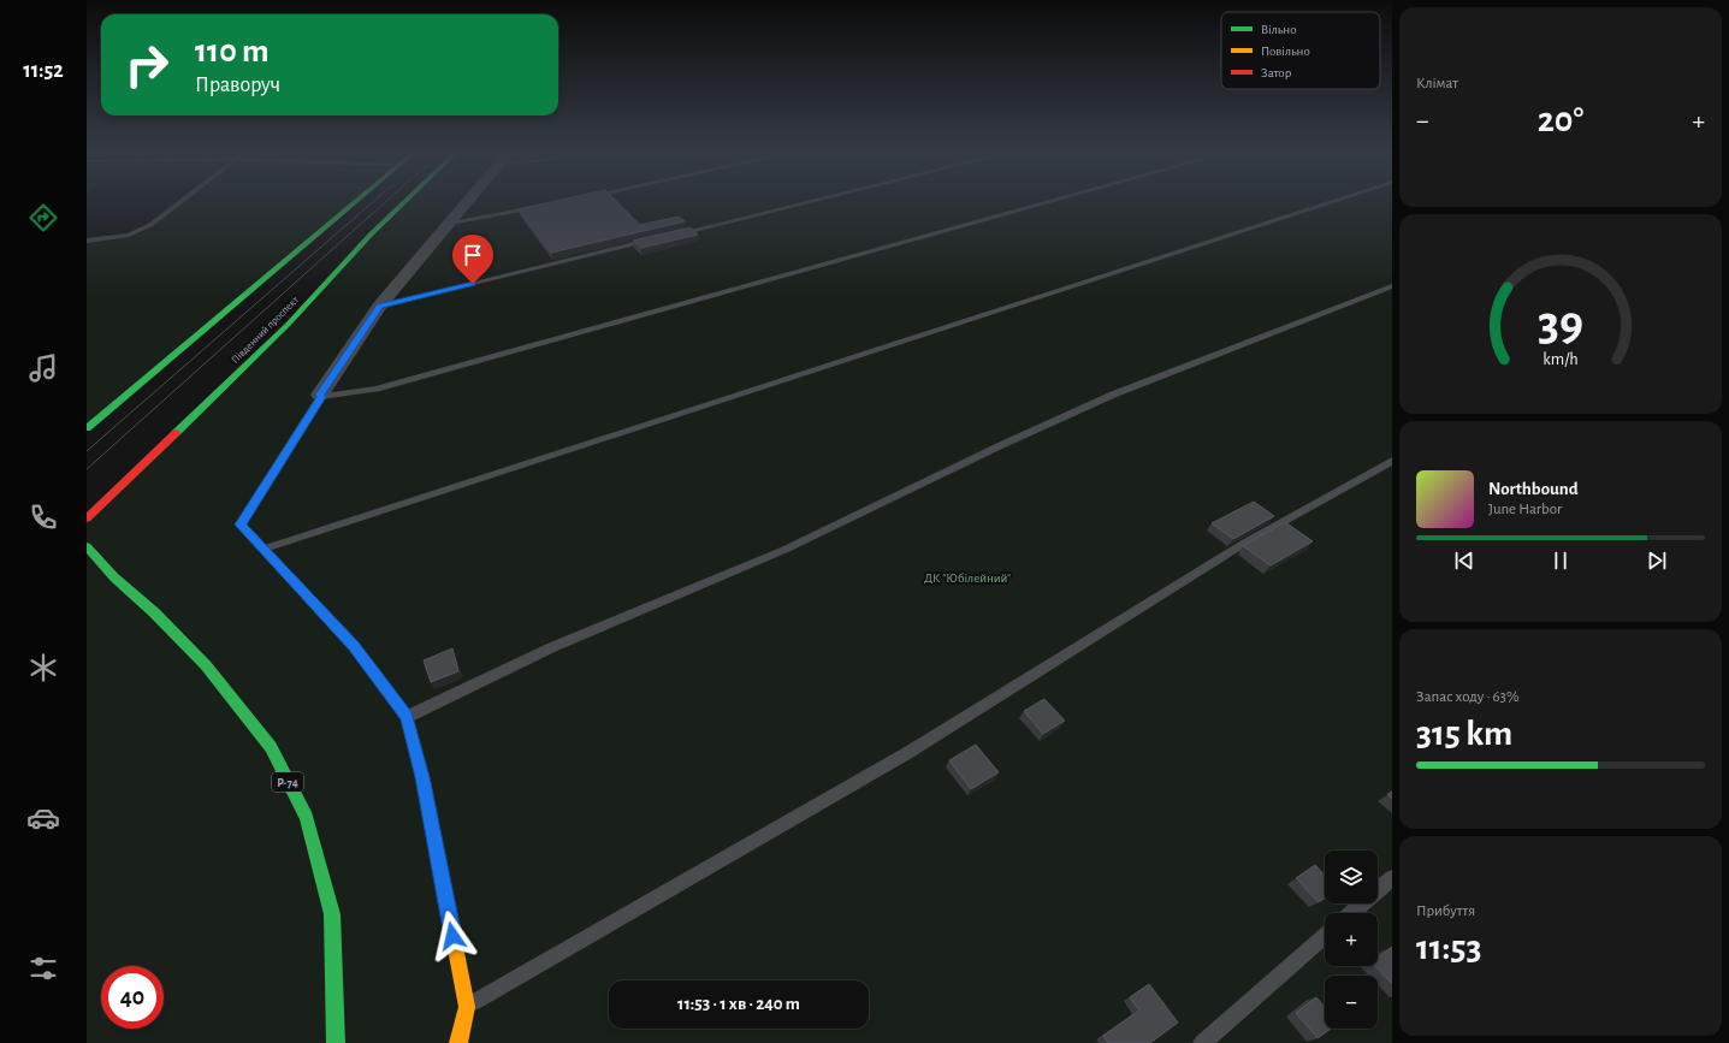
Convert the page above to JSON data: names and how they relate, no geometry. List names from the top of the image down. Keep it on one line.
{"streets":{"main road":["Південний проспект","Р-74"]},"parks":["ДК \"Юбілейний\""],"legend":["Вільно","Повільно","Затор"],"page":{"tabs":"11:52","tile":["Клімат",["Запас ходу · 63%","315 km"],["Прибуття","11:53"]],"turn":["110 m","Праворуч"],"heat":["−","20°","+"],"song":["Northbound","June Harbor"],"map_buttons":["+","−"],"limit":"40","trip":"11:53 · 1 хв · 240 m","gauge":["39","km/h"]}}
